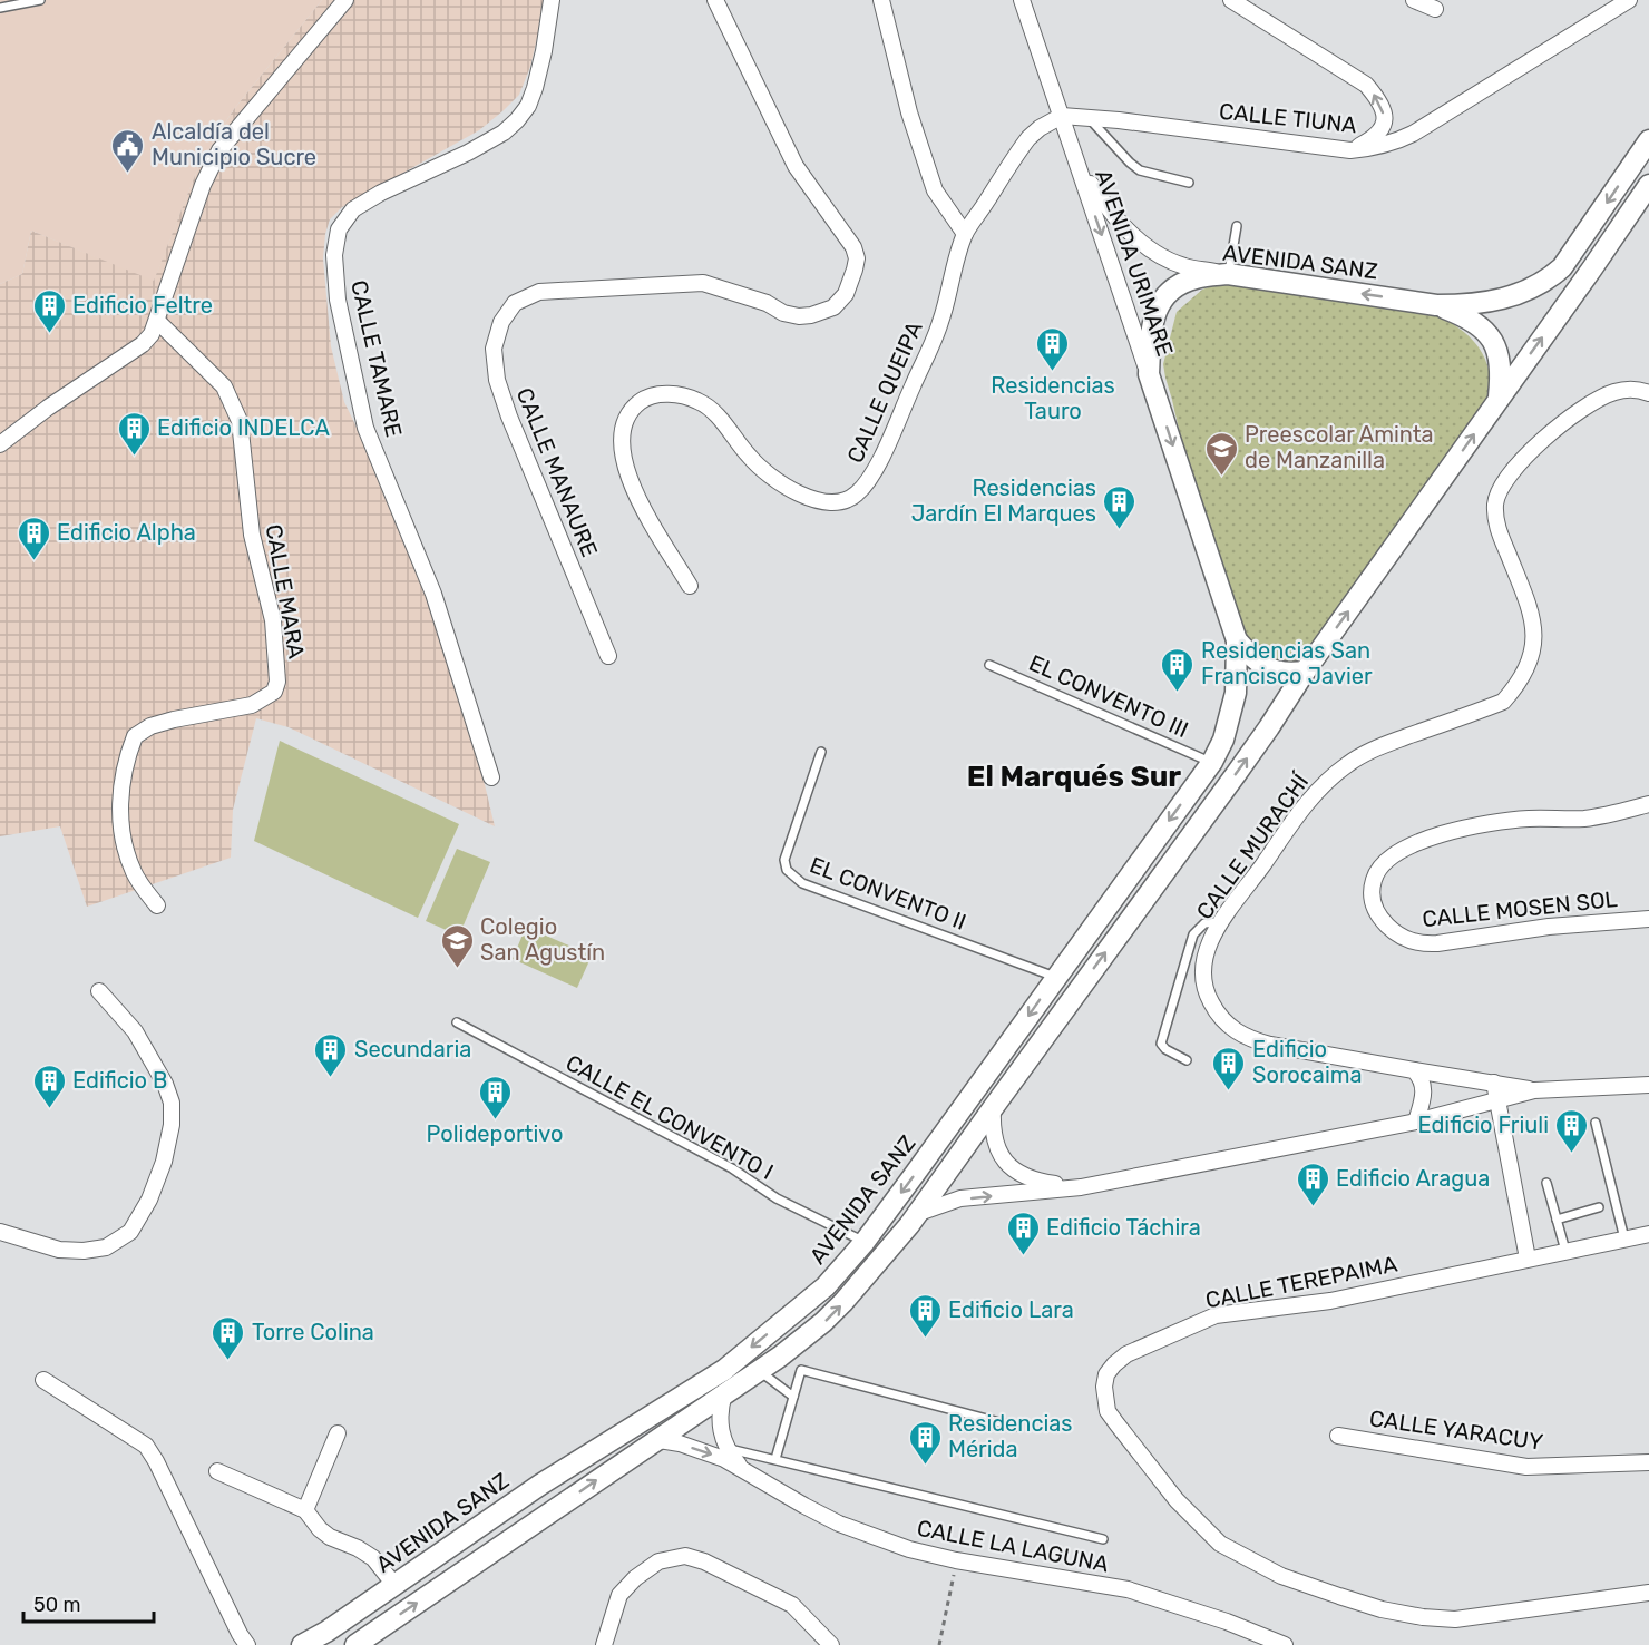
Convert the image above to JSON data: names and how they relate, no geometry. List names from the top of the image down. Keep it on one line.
{"streets":{"street":["CALLE TIUNA","AVENIDA SANZ","AVENIDA URIMARE","CALLE TAMARE","CALLE QUEIPA","CALLE MANAURE","CALLE MARA","CALLE MURACHÍ","CALLE MOSEN SOL","CALLE TEREPAIMA","CALLE YARACUY","CALLE LA LAGUNA"],"lane":["EL CONVENTO III","EL CONVENTO II","CALLE EL CONVENTO I"]},"crossings":[["CALLE TIUNA","AVENIDA URIMARE"],["CALLE TIUNA","CALLE QUEIPA"],["AVENIDA SANZ","AVENIDA URIMARE"],["AVENIDA SANZ","EL CONVENTO III"],["AVENIDA SANZ","EL CONVENTO II"],["AVENIDA SANZ","CALLE EL CONVENTO I"],["AVENIDA URIMARE","CALLE QUEIPA"]],"one_way":["AVENIDA URIMARE"],"districts":["El Marqués Sur"],"places":{"public building":["Alcaldía del Municipio Sucre"],"building":["Edificio Feltre","Residencias Tauro","Edificio INDELCA","Residencias Jardín El Marques","Edificio Alpha","Residencias San Francisco Javier","Secundaria","Edificio Sorocaima","Edificio B","Polideportivo","Edificio Friuli","Edificio Aragua","Edificio Táchira","Edificio Lara","Torre Colina","Residencias Mérida"],"school or university":["Preescolar Aminta de Manzanilla","Colegio San Agustín"]},"scale_bar":"50 m"}
